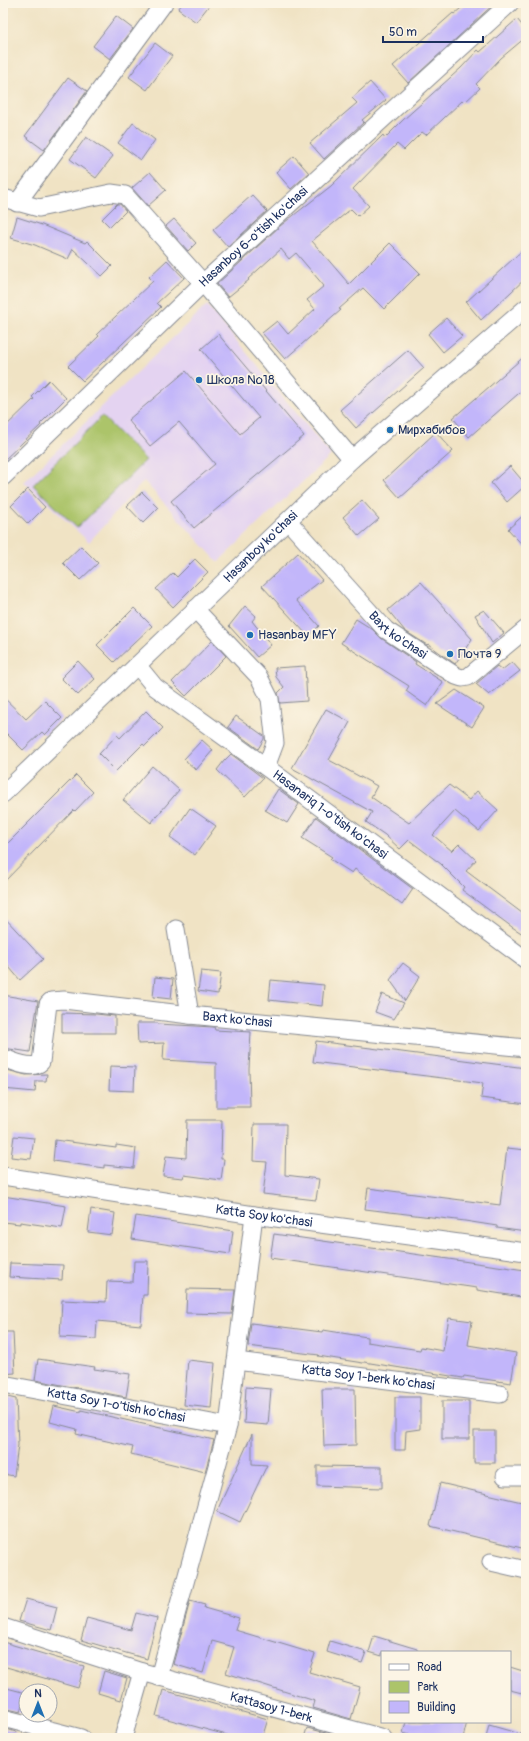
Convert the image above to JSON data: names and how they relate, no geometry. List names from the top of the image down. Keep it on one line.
{"streets":{"street":["Hasanboy 6-o'tish ko'chasi","Hasanboy ko'chasi","Baxt ko'chasi","Hasanariq 1-o'tish ko'chasi","Katta Soy ko'chasi","Katta Soy 1-berk ko'chasi","Katta Soy 1-o'tish ko'chasi","Kattasoy 1-berk"]},"crossings":[["Hasanboy ko'chasi","Baxt ko'chasi"],["Hasanboy ko'chasi","Hasanariq 1-o'tish ko'chasi"]],"places":["Школа №18","Мирхабибов","Hasanbay MFY","Почта 9"],"legend":["Road","Park","Building"],"scale_bar":"50 m","north":"top"}
